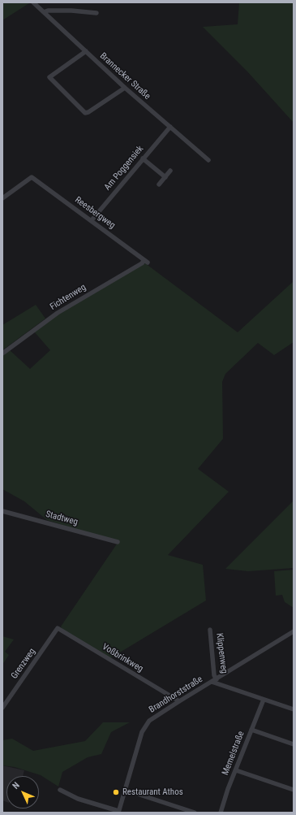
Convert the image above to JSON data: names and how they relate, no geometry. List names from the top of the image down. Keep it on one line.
{"streets":{"street":["Brannecker Straße","Am Poggensiek","Reesbergweg","Fichtenweg","Stadtweg","Klippenweg","Voßbrinkweg","Grenzweg","Brandhorststraße","Memelstraße"]},"crossings":[["Brannecker Straße","Am Poggensiek"],["Am Poggensiek","Reesbergweg"],["Reesbergweg","Fichtenweg"],["Klippenweg","Brandhorststraße"],["Voßbrinkweg","Grenzweg"],["Voßbrinkweg","Brandhorststraße"]],"places":["Restaurant Athos"],"north":"top left"}
